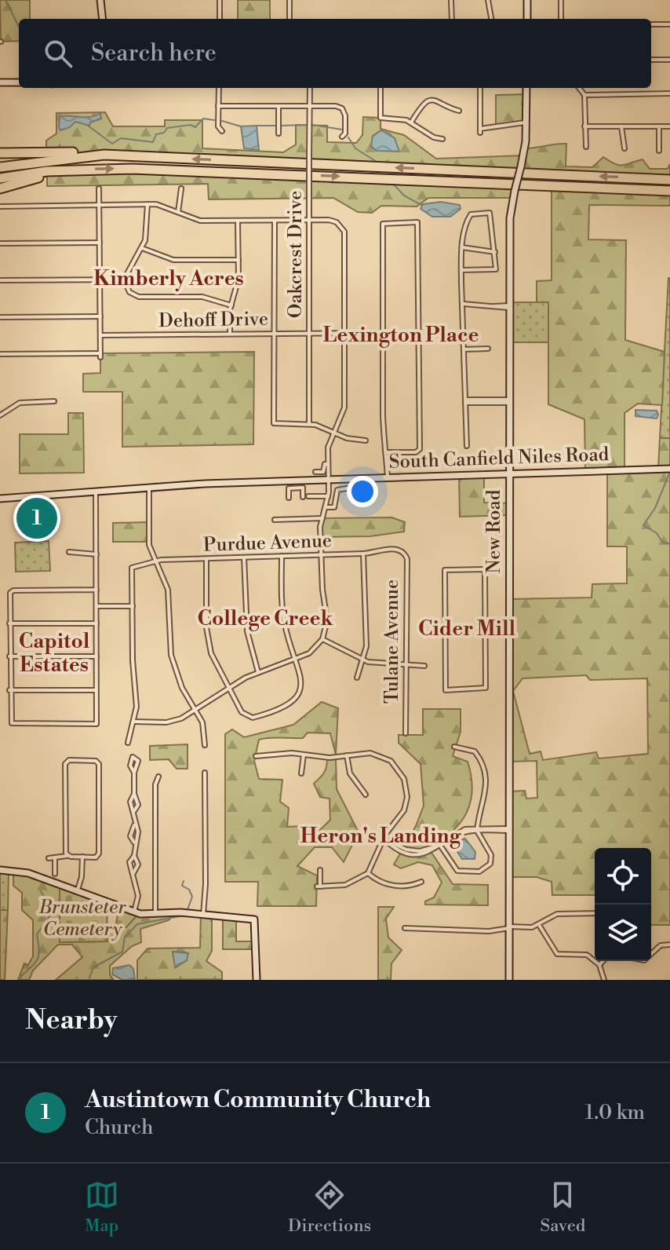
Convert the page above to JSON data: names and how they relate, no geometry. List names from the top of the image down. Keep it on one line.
{"streets":{"street":["Oakcrest Drive","Dehoff Drive","South Canfield Niles Road","New Road","Purdue Avenue","Tulane Avenue"]},"crossings":[["Oakcrest Drive","Dehoff Drive"],["South Canfield Niles Road","New Road"],["Purdue Avenue","Tulane Avenue"]],"districts":["Kimberly Acres","Lexington Place","College Creek","Cider Mill","Capitol Estates","Heron's Landing"],"parks":["Brunsteter Cemetery"],"page":{"search":"Search here","pins":"1","heading":"Nearby","list":[{"mark":"1","name":"Austintown Community Church","note":"Church","value":"1.0 km"}],"nav":["Map","Directions","Saved"]}}
